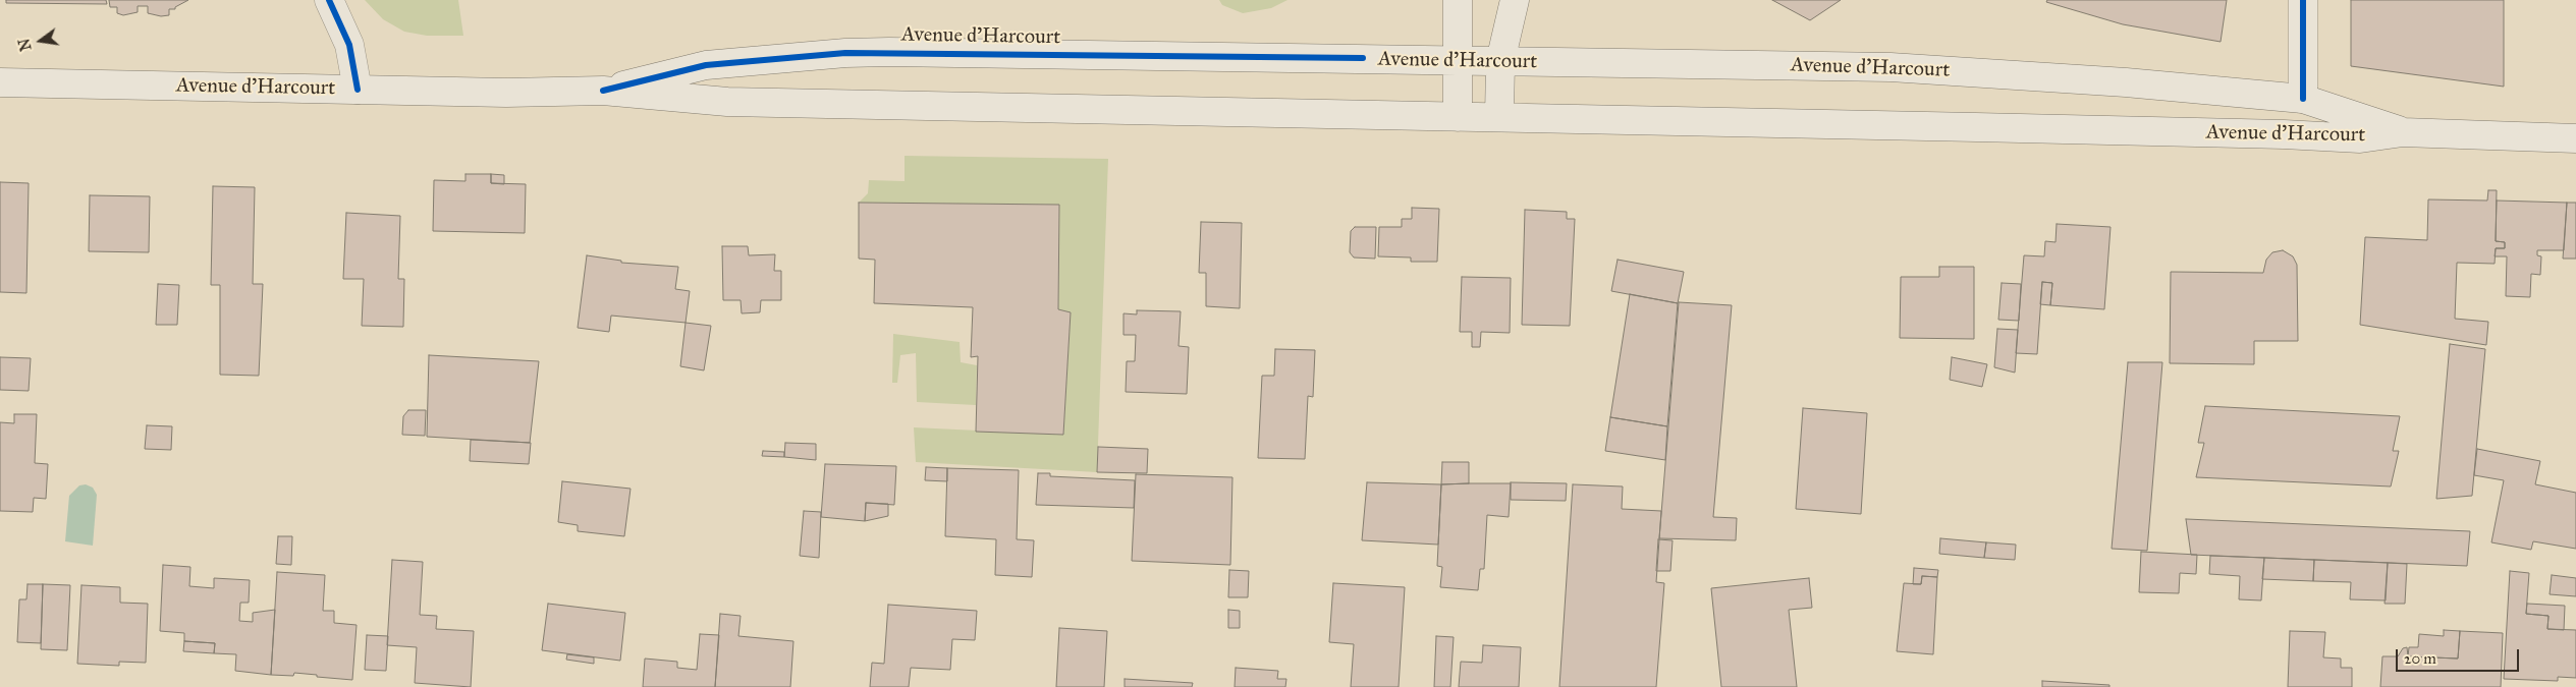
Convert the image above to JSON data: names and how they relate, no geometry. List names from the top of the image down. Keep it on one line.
{"streets":{"main road":["Avenue d'Harcourt"]},"scale_bar":"20 m","north":"left"}
